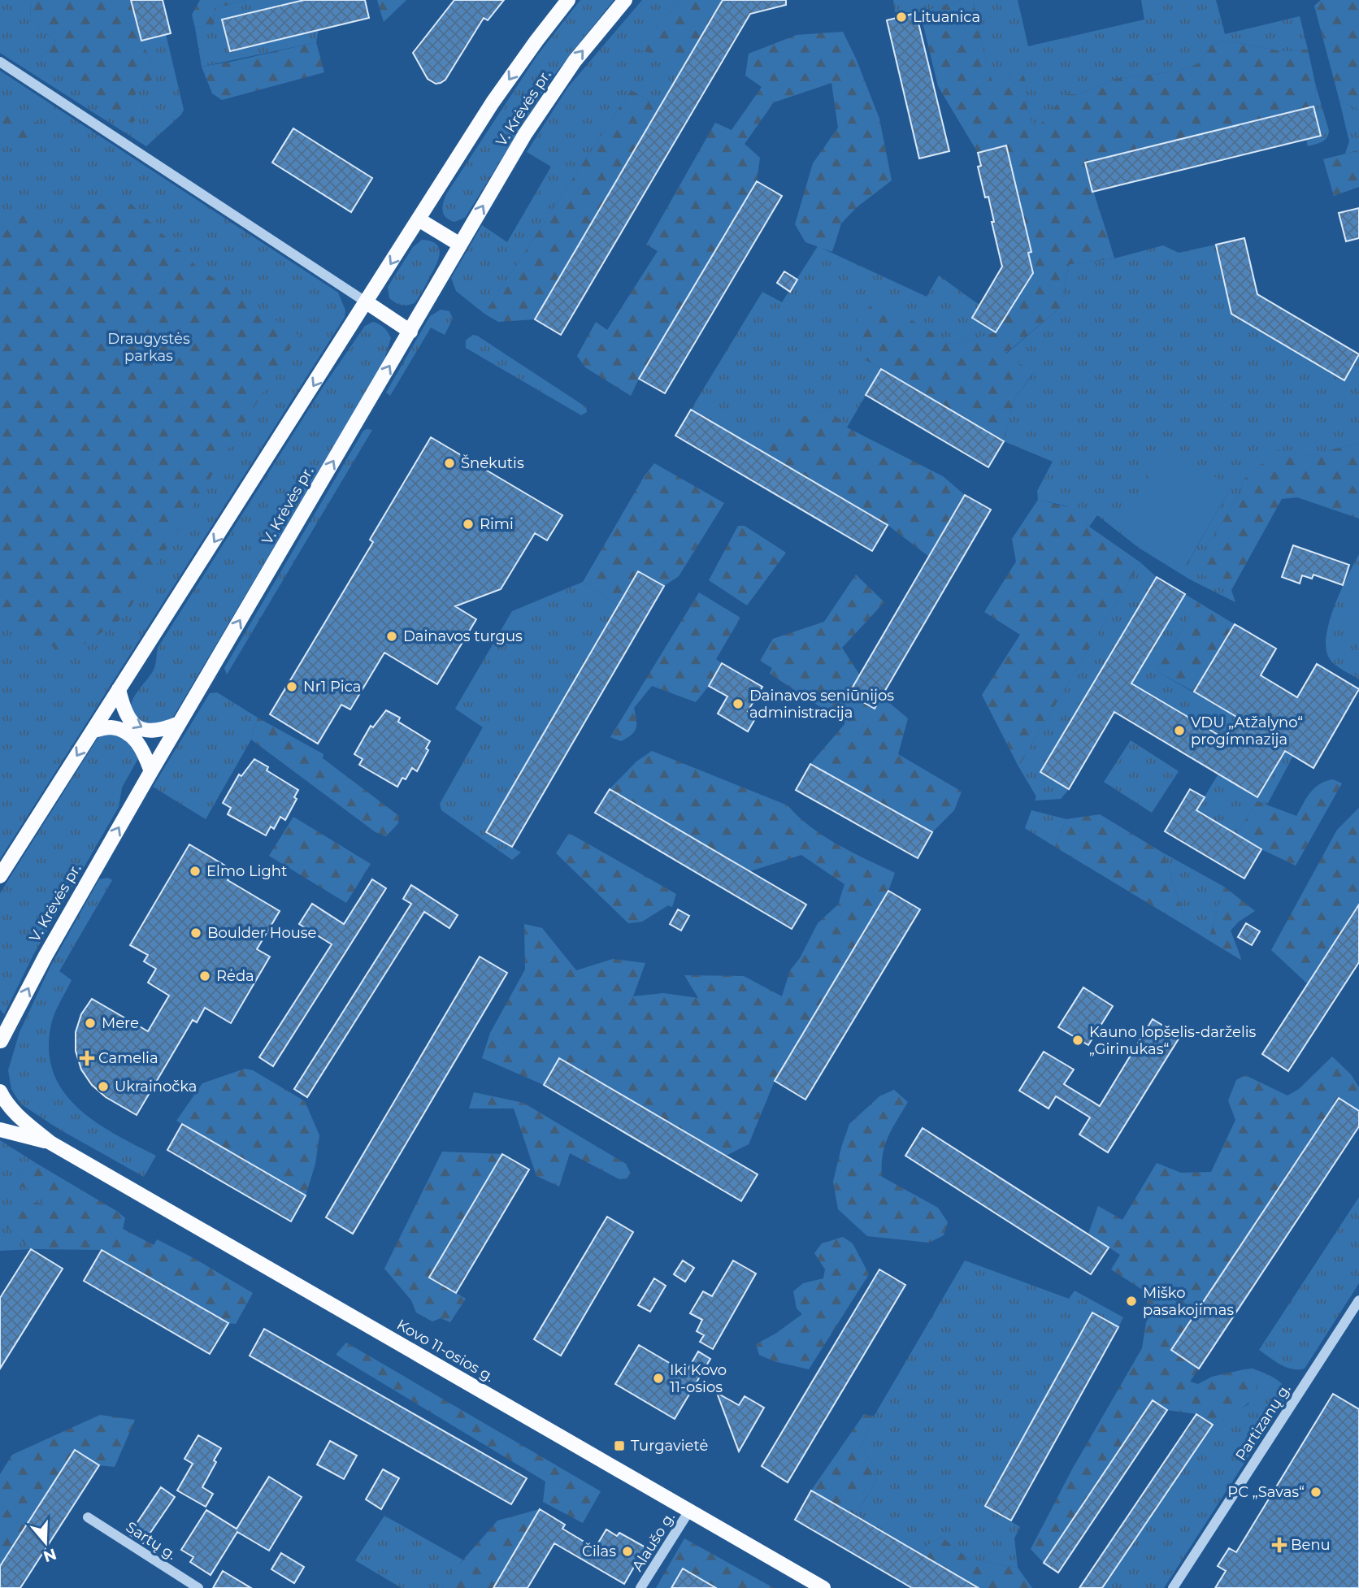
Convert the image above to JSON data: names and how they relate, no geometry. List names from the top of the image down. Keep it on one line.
{"streets":{"main road":["V. Krėvės pr.","Kovo 11-osios g."],"street":["Partizanų g.","Sartų g.","Alaušo g."]},"crossings":[["Kovo 11-osios g.","Alaušo g."]],"parks":["Draugystės parkas"],"places":{"other":["Lituanica","Šnekutis","Rimi","Dainavos turgus","Nr1 Pica","Dainavos seniūnijos administracija","VDU „Atžalyno“ progimnazija","Elmo Light","Boulder House","Rėda","Mere","Kauno lopšelis-darželis „Girinukas“","Ukrainočka","Miško pasakojimas","Iki Kovo 11-osios","PC „Savas“","Čilas"],"health":["Camelia","Benu"],"transit":["Turgavietė"]},"north":"bottom"}
